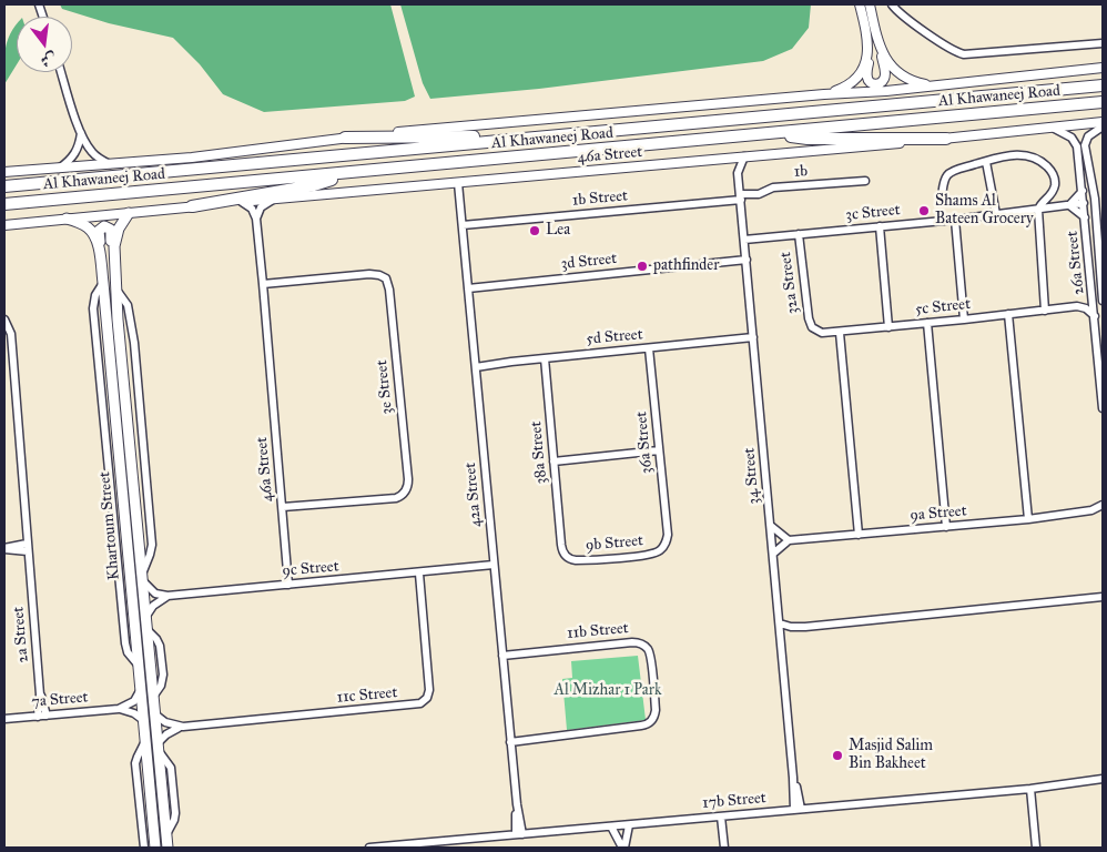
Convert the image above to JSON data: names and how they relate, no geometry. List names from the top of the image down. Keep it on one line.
{"streets":{"highway":["Al Khawaneej Road"],"main road":["Khartoum Street"],"street":["46a Street","1b","1b Street","3c Street","3d Street","26a Street","32a Street","5c Street","5d Street","3e Street","36a Street","38a Street","34 Street","42a Street","9a Street","9b Street","9c Street","11b Street","2a Street","11c Street","7a Street","17b Street"]},"crossings":[["46a Street","26a Street"],["46a Street","3e Street"],["46a Street","34 Street"],["46a Street","42a Street"],["46a Street","Khartoum Street"],["46a Street","9c Street"],["1b","1b Street"],["1b","34 Street"],["1b Street","34 Street"],["1b Street","42a Street"],["3c Street","26a Street"],["3c Street","32a Street"],["3c Street","34 Street"],["3d Street","34 Street"],["3d Street","42a Street"],["32a Street","5c Street"],["5d Street","36a Street"],["5d Street","38a Street"],["5d Street","34 Street"],["5d Street","42a Street"],["36a Street","9b Street"],["38a Street","9b Street"],["34 Street","17b Street"],["42a Street","9c Street"],["42a Street","11b Street"],["42a Street","17b Street"],["Khartoum Street","11c Street"],["Khartoum Street","7a Street"],["9c Street","11c Street"],["2a Street","7a Street"]],"parks":["Al Mizhar 1 Park"],"places":["Shams Al Bateen Grocery","Lea","pathfinder","Masjid Salim Bin Bakheet"],"north":"bottom"}
